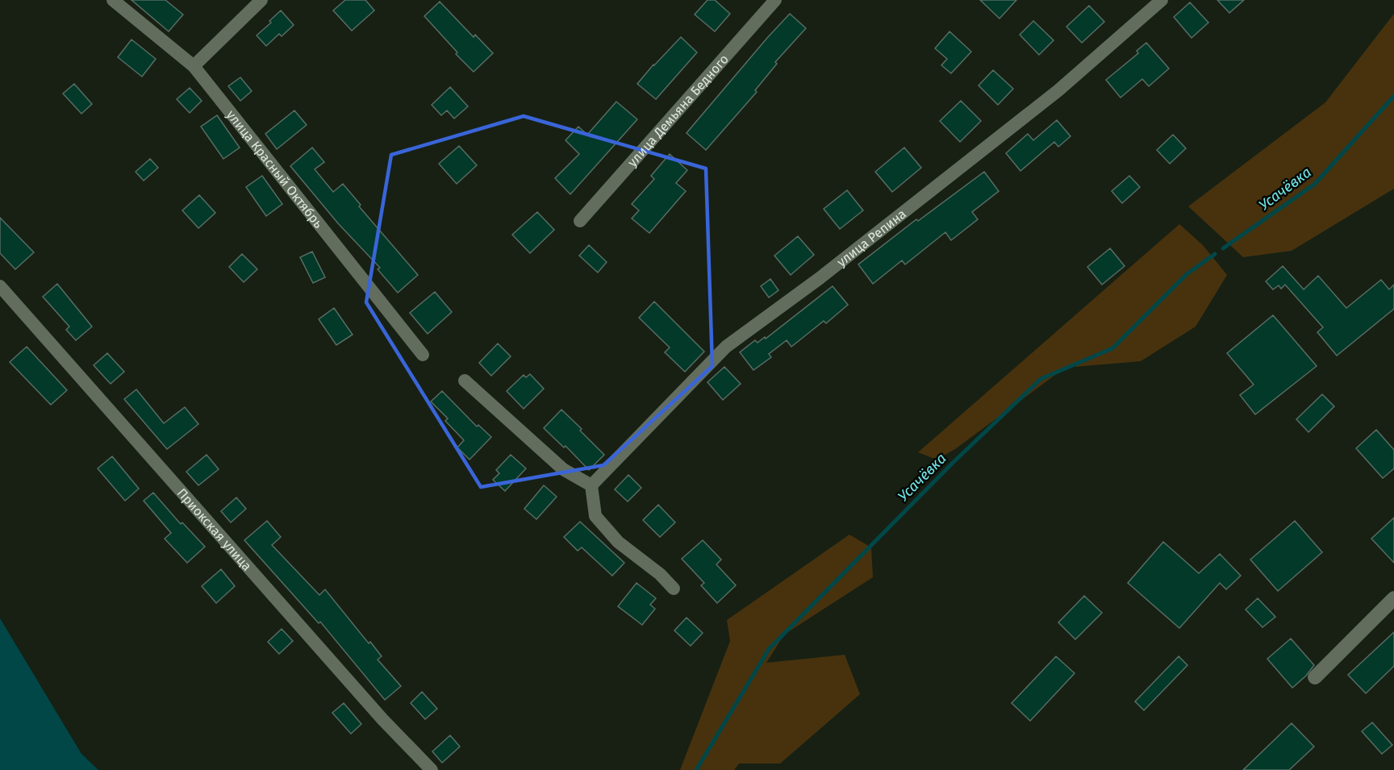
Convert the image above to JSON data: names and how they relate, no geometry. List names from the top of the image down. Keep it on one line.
{"streets":{"street":["улица Демьяна Бедного","улица Красный Октябрь","улица Репина","Приокская улица"]},"water":["Усачёвка"]}
